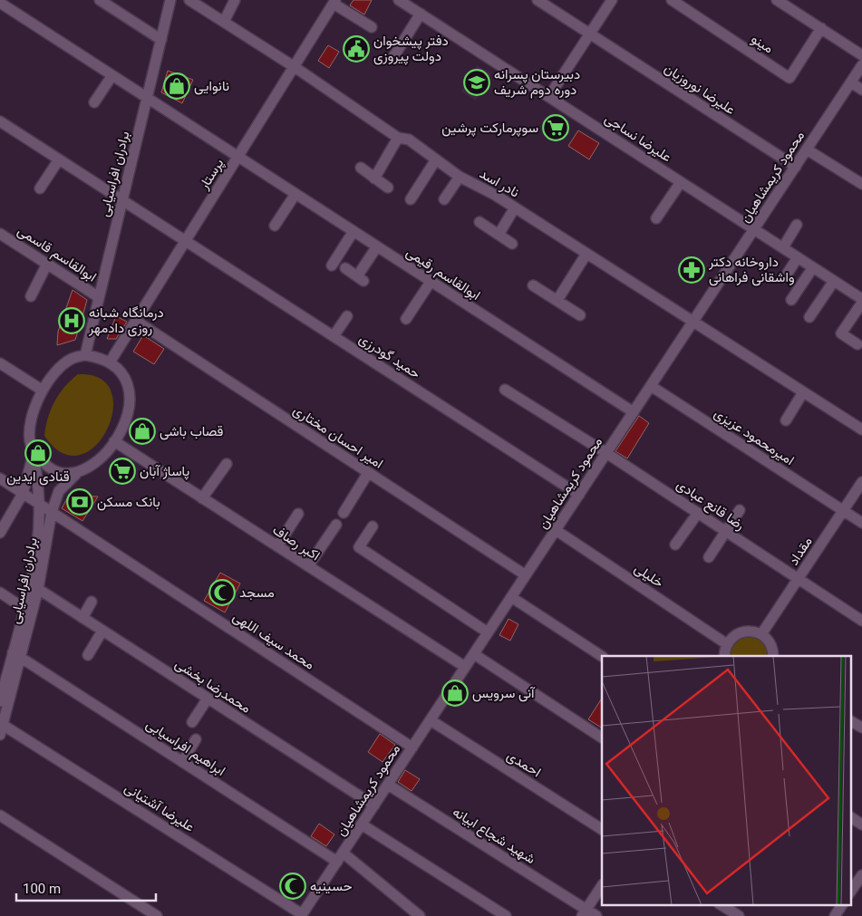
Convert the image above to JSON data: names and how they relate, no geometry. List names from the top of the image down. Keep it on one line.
{"streets":{"street":["مینو","علیرضا نوروزیان","علیرضا نساجی","برادران افراسیابی","پرستار","محمود کریمشاهیان","نادر اسد","ابوالقاسم قاسمی","ابوالقاسم رقیمی","حمید گودرزی","امیر احسان مختاری","امیرمحمود عزیزی","رضا قانع عبادی","اکبر رصاف","مقداد","خلیلی","محمد سیف اللهی","محمدرضا بخشی","ابراهیم افراسیابی","احمدی","علیرضا آشتیانی","شهید شجاع ابیانه"]},"crossings":[["علیرضا نوروزیان","محمود کریمشاهیان"],["علیرضا نساجی","محمود کریمشاهیان"],["برادران افراسیابی","پرستار"],["برادران افراسیابی","ابوالقاسم قاسمی"],["برادران افراسیابی","ابوالقاسم رقیمی"],["برادران افراسیابی","حمید گودرزی"],["برادران افراسیابی","اکبر رصاف"],["برادران افراسیابی","محمد سیف اللهی"],["برادران افراسیابی","محمدرضا بخشی"],["برادران افراسیابی","ابراهیم افراسیابی"],["برادران افراسیابی","علیرضا آشتیانی"],["پرستار","نادر اسد"],["پرستار","ابوالقاسم رقیمی"],["پرستار","حمید گودرزی"],["پرستار","امیر احسان مختاری"],["پرستار","اکبر رصاف"],["محمود کریمشاهیان","نادر اسد"],["محمود کریمشاهیان","ابوالقاسم رقیمی"],["محمود کریمشاهیان","حمید گودرزی"],["محمود کریمشاهیان","امیر احسان مختاری"],["محمود کریمشاهیان","امیرمحمود عزیزی"],["محمود کریمشاهیان","رضا قانع عبادی"],["محمود کریمشاهیان","اکبر رصاف"],["محمود کریمشاهیان","خلیلی"],["محمود کریمشاهیان","محمد سیف اللهی"],["محمود کریمشاهیان","محمدرضا بخشی"],["محمود کریمشاهیان","ابراهیم افراسیابی"],["محمود کریمشاهیان","احمدی"],["محمود کریمشاهیان","علیرضا آشتیانی"],["محمود کریمشاهیان","شهید شجاع ابیانه"],["امیرمحمود عزیزی","مقداد"],["رضا قانع عبادی","مقداد"]],"places":{"public building":["دفتر پیشخوان دولت پیروزی"],"school or university":["دبیرستان پسرانه دوره دوم شریف"],"shop":["نانوایی","قصاب باشی","قنادی ایدین","آنی سرویس"],"supermarket":["سوپرمارکت پرشین","پاساژ آبان"],"pharmacy":["داروخانه دکتر واشقانی فراهانی"],"hospital":["درمانگاه شبانه روزی دادمهر"],"bank":["بانک مسکن"],"mosque":["مسجد","حسینیه"]},"scale_bar":"100 m"}
